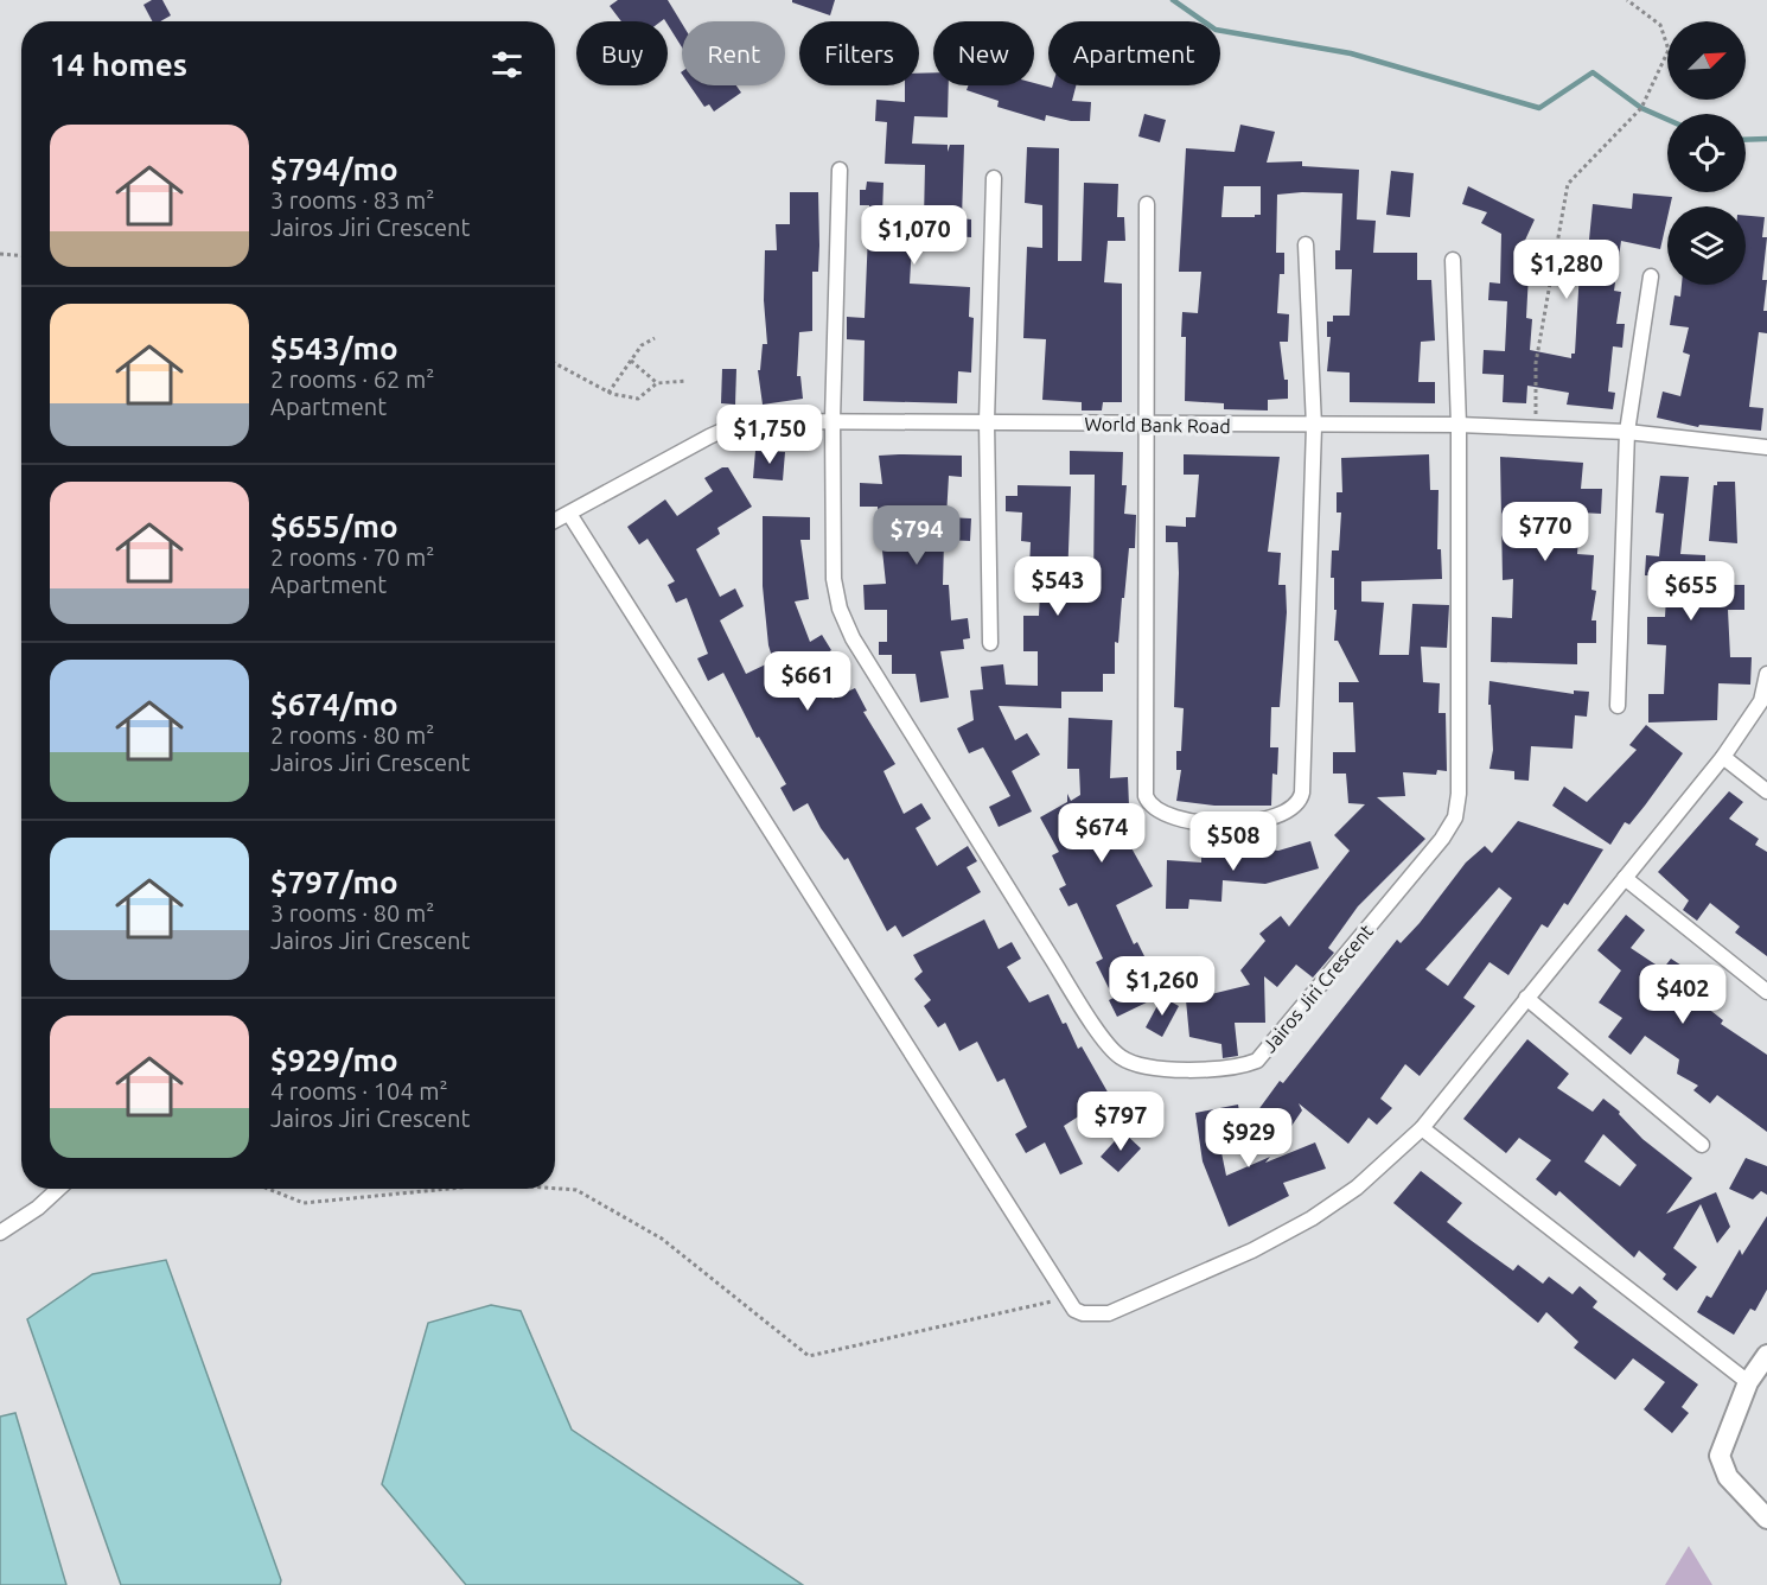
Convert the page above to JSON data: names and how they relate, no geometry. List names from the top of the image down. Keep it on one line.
{"streets":{"street":["World Bank Road","Jairos Jiri Crescent"]},"crossings":[["World Bank Road","Jairos Jiri Crescent"]],"north":"top right","page":{"chip":["Buy","Rent","Filters","New","Apartment"],"heading":"14 homes","list":[{"name":"$794/mo","note":"3 rooms · 83 m² · Jairos Jiri Crescent"},{"name":"$543/mo","note":"2 rooms · 62 m² · Apartment"},{"name":"$655/mo","note":"2 rooms · 70 m² · Apartment"},{"name":"$674/mo","note":"2 rooms · 80 m² · Jairos Jiri Crescent"},{"name":"$797/mo","note":"3 rooms · 80 m² · Jairos Jiri Crescent"},{"name":"$929/mo","note":"4 rooms · 104 m² · Jairos Jiri Crescent"}],"price":["$1,070","$1,280","$1,750","$770","$794","$543","$655","$661","$674","$508","$1,260","$402","$797","$929"]}}
